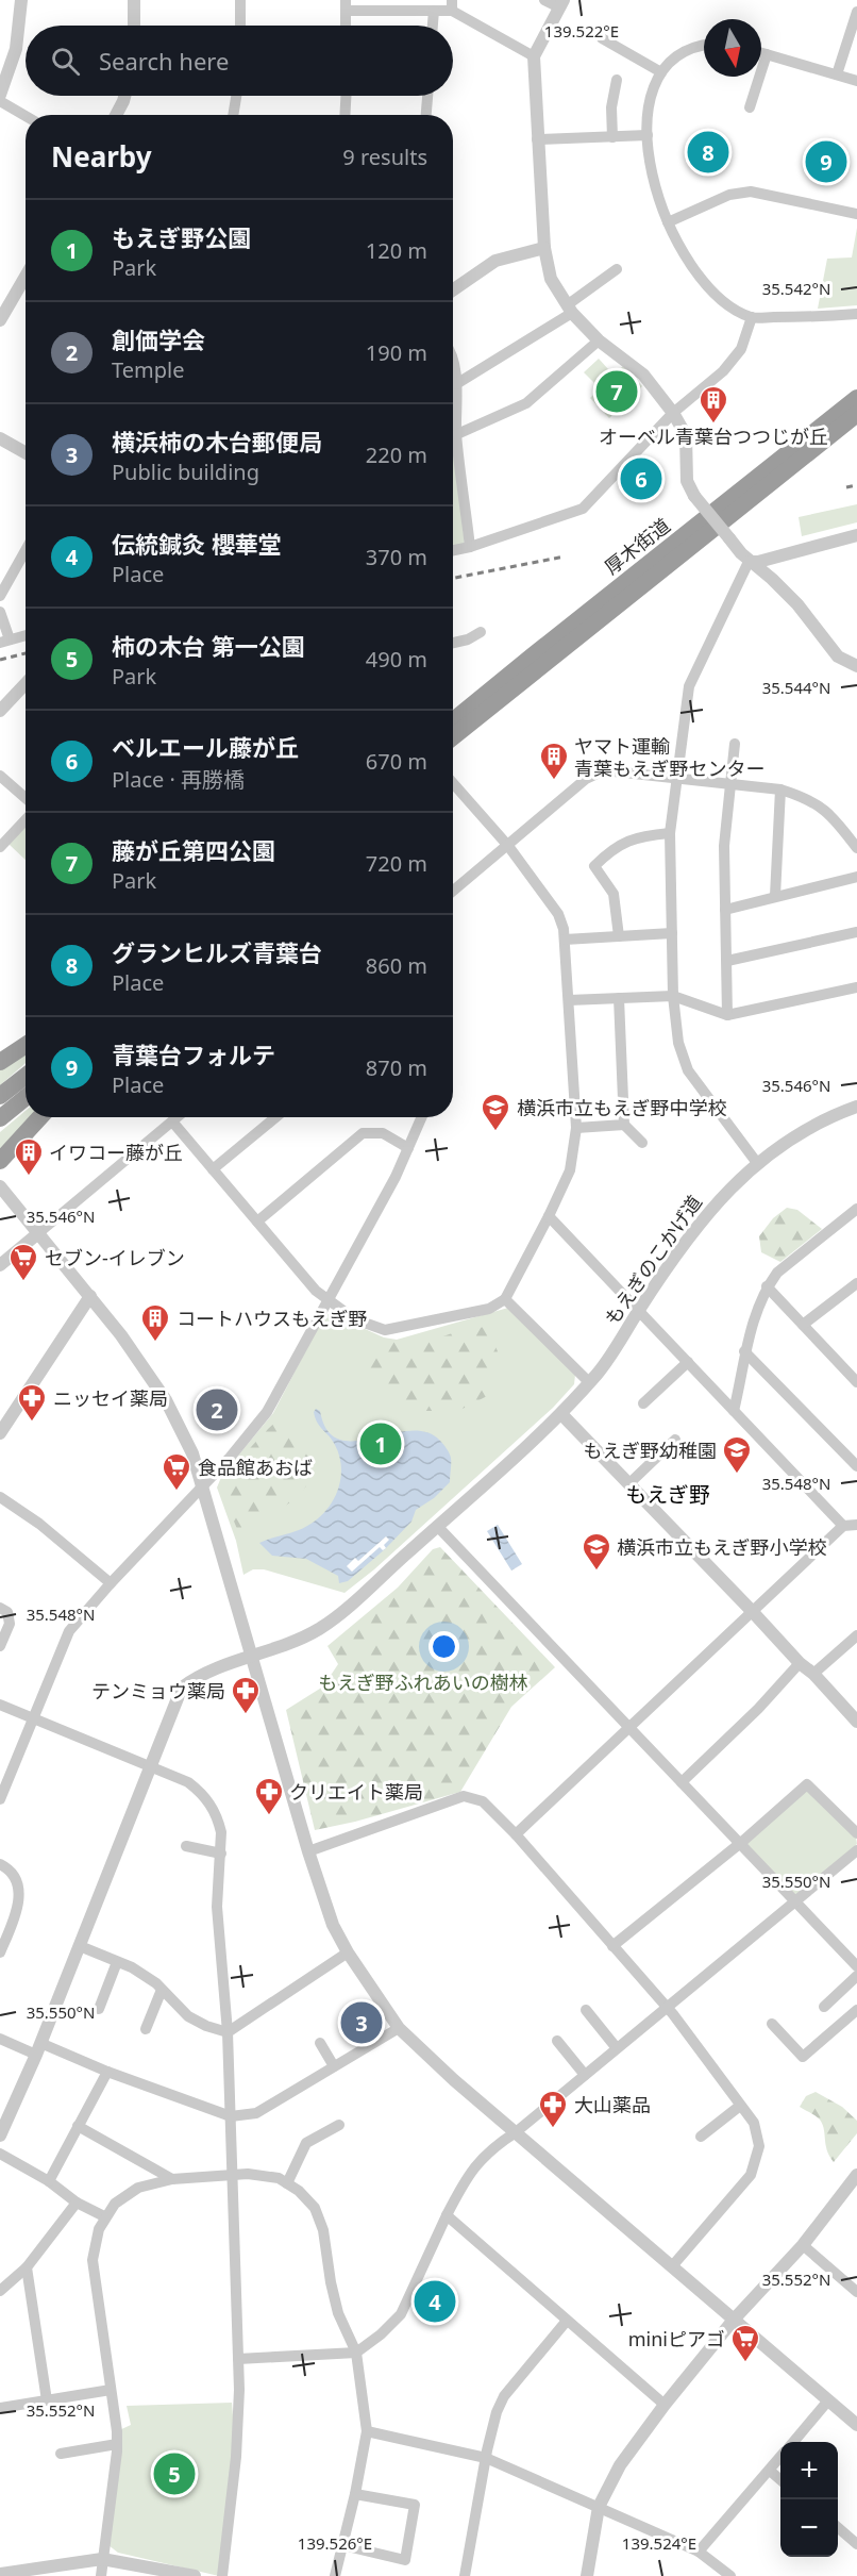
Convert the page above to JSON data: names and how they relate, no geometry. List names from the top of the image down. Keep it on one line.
{"streets":{"highway":["厚木街道"],"street":["もえぎのこかげ道"]},"districts":["もえぎ野"],"parks":["もえぎ野ふれあいの樹林"],"places":{"building":["オーベル青葉台つつじが丘","ヤマト運輸 青葉もえぎ野センター","イワコー藤が丘","コートハウスもえぎ野"],"school or university":["横浜市立もえぎ野中学校","もえぎ野幼稚園","横浜市立もえぎ野小学校"],"supermarket":["セブン-イレブン","食品館あおば","miniピアゴ"],"pharmacy":["ニッセイ薬局","テンミョウ薬局","クリエイト薬局","大山薬品"]},"north":"bottom","page":{"search":"Search here","heading":["Nearby","9 results"],"pins":["8","9","7","6","2","1","3","4","5"],"list":[{"mark":"1","name":"もえぎ野公園","note":"Park","value":"120 m"},{"mark":"2","name":"創価学会","note":"Temple","value":"190 m"},{"mark":"3","name":"横浜柿の木台郵便局","note":"Public building","value":"220 m"},{"mark":"4","name":"伝統鍼灸 櫻華堂","note":"Place","value":"370 m"},{"mark":"5","name":"柿の木台 第一公園","note":"Park","value":"490 m"},{"mark":"6","name":"ベルエール藤が丘","note":"Place · 再勝橋","value":"670 m"},{"mark":"7","name":"藤が丘第四公園","note":"Park","value":"720 m"},{"mark":"8","name":"グランヒルズ青葉台","note":"Place","value":"860 m"},{"mark":"9","name":"青葉台フォルテ","note":"Place","value":"870 m"}],"map_buttons":["+","−"]},"coordinates":["139.522°E","35.542°N","35.544°N","35.546°N","35.548°N","35.550°N","35.552°N","139.526°E","139.524°E"]}
